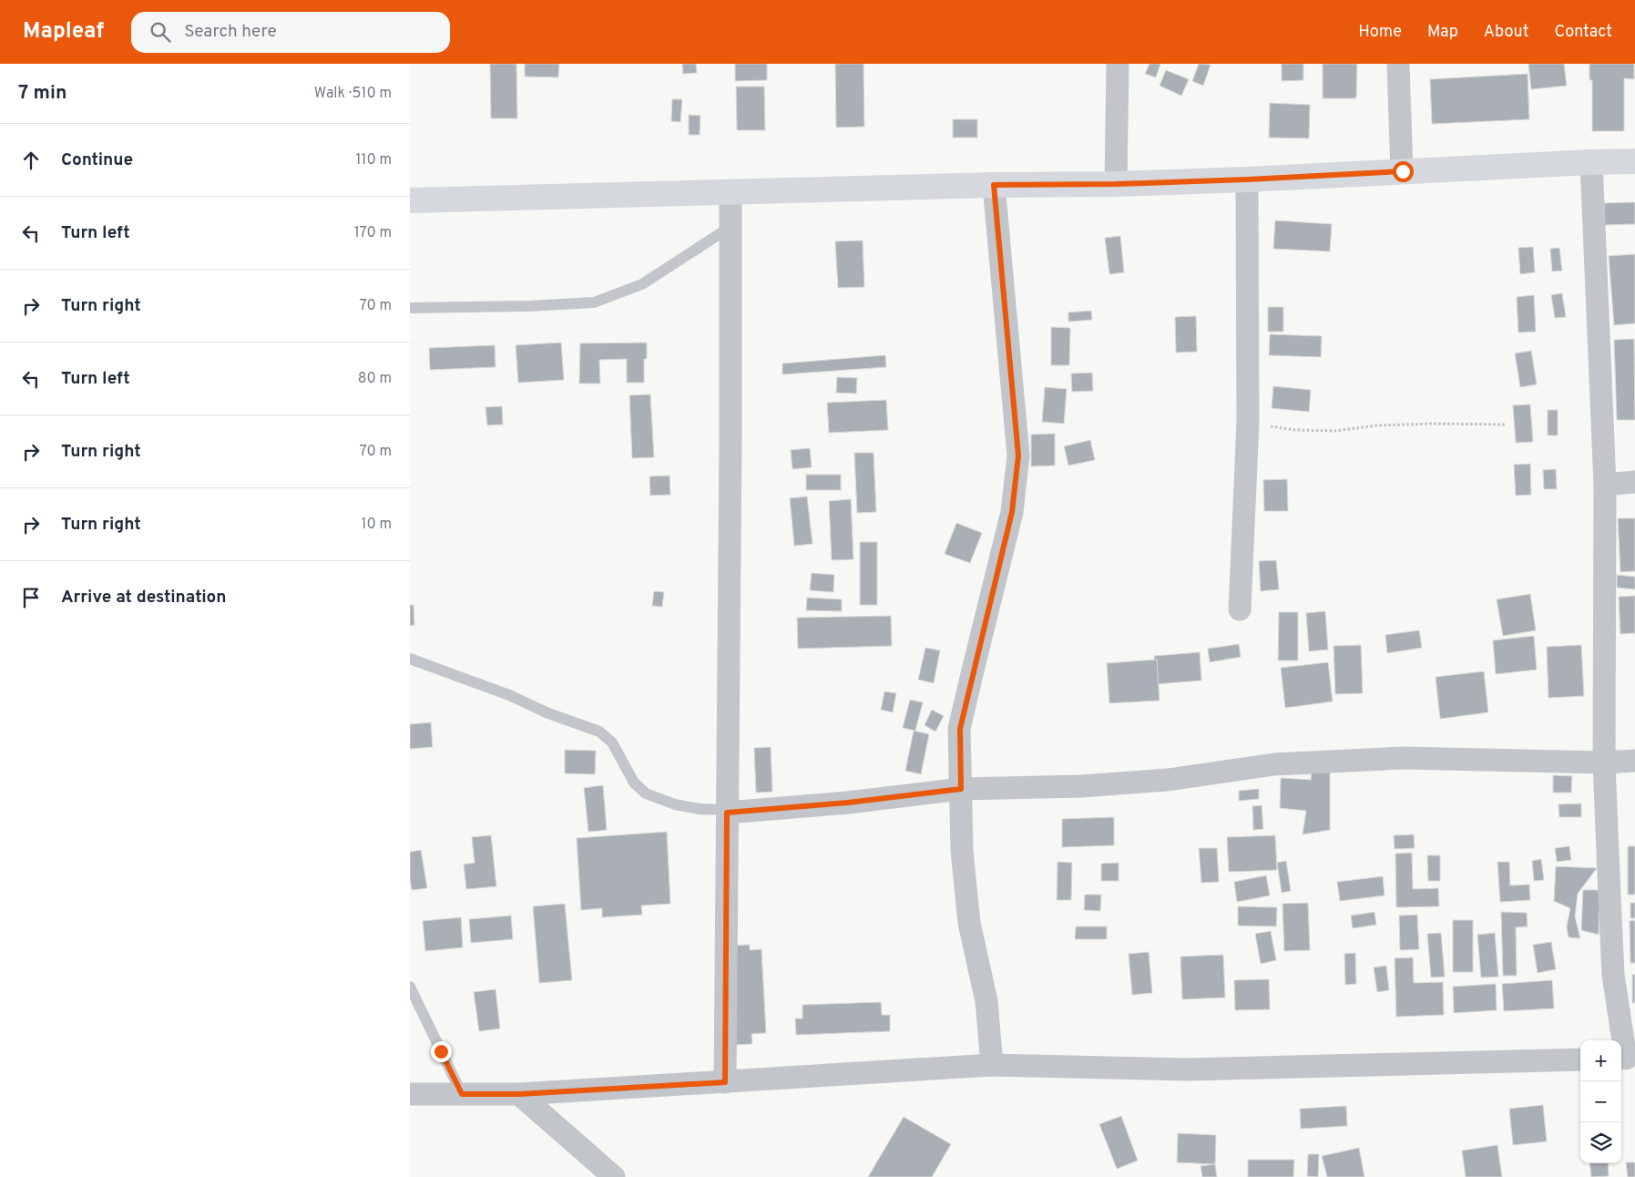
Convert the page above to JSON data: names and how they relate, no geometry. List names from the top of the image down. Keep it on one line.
{"page":{"header":"Mapleaf","search":"Search here","nav":["Home","Map","About","Contact"],"heading":["7 min","Walk · 510 m"],"list":[["Continue","110 m"],["Turn left","170 m"],["Turn right","70 m"],["Turn left","80 m"],["Turn right","70 m"],["Turn right","10 m"],"Arrive at destination"],"map_buttons":["+","−"]}}
